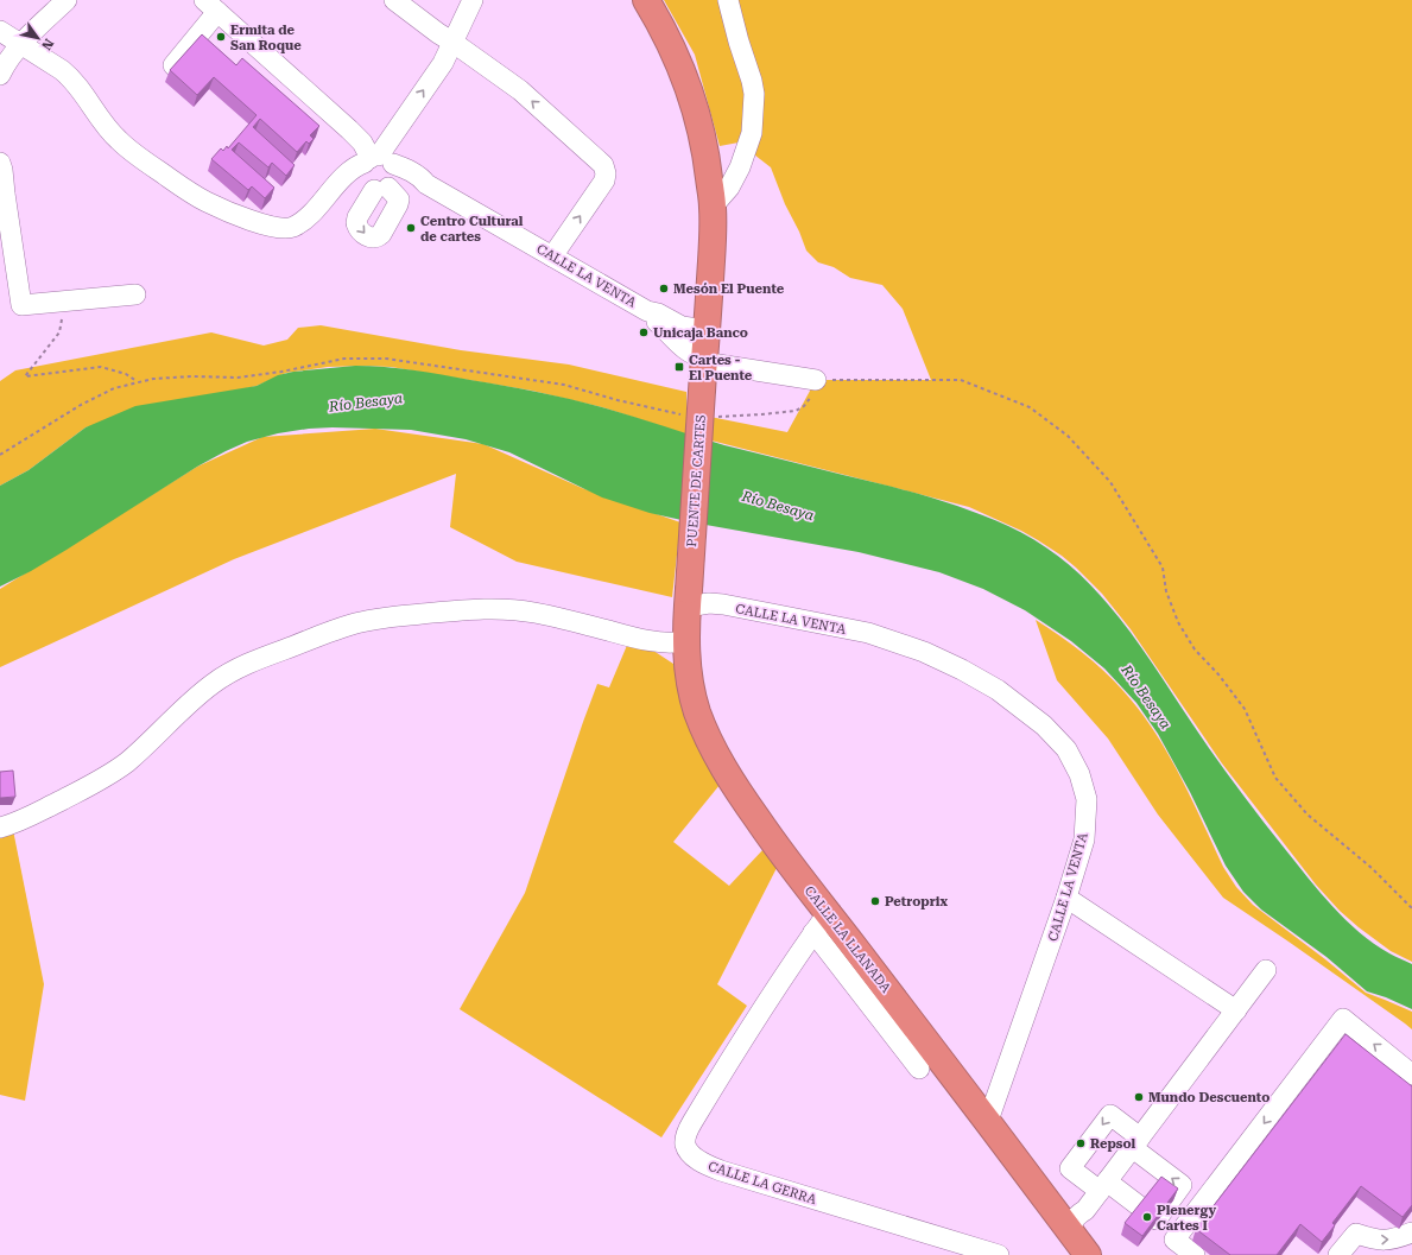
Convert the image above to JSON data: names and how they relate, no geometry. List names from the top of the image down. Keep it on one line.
{"streets":{"highway":["PUENTE DE CARTES","CALLE LA LLANADA"],"street":["CALLE LA VENTA","CALLE LA GERRA"]},"crossings":[["CALLE LA VENTA","PUENTE DE CARTES"],["CALLE LA VENTA","CALLE LA LLANADA"],["PUENTE DE CARTES","CALLE LA LLANADA"],["CALLE LA LLANADA","CALLE LA GERRA"]],"water":["Río Besaya"],"places":{"other":["Ermita de San Roque","Centro Cultural de cartes","Mesón El Puente","Unicaja Banco","Petroprix","Mundo Descuento","Repsol","Plenergy Cartes I"],"transit":["Cartes - El Puente"]},"north":"bottom right"}
